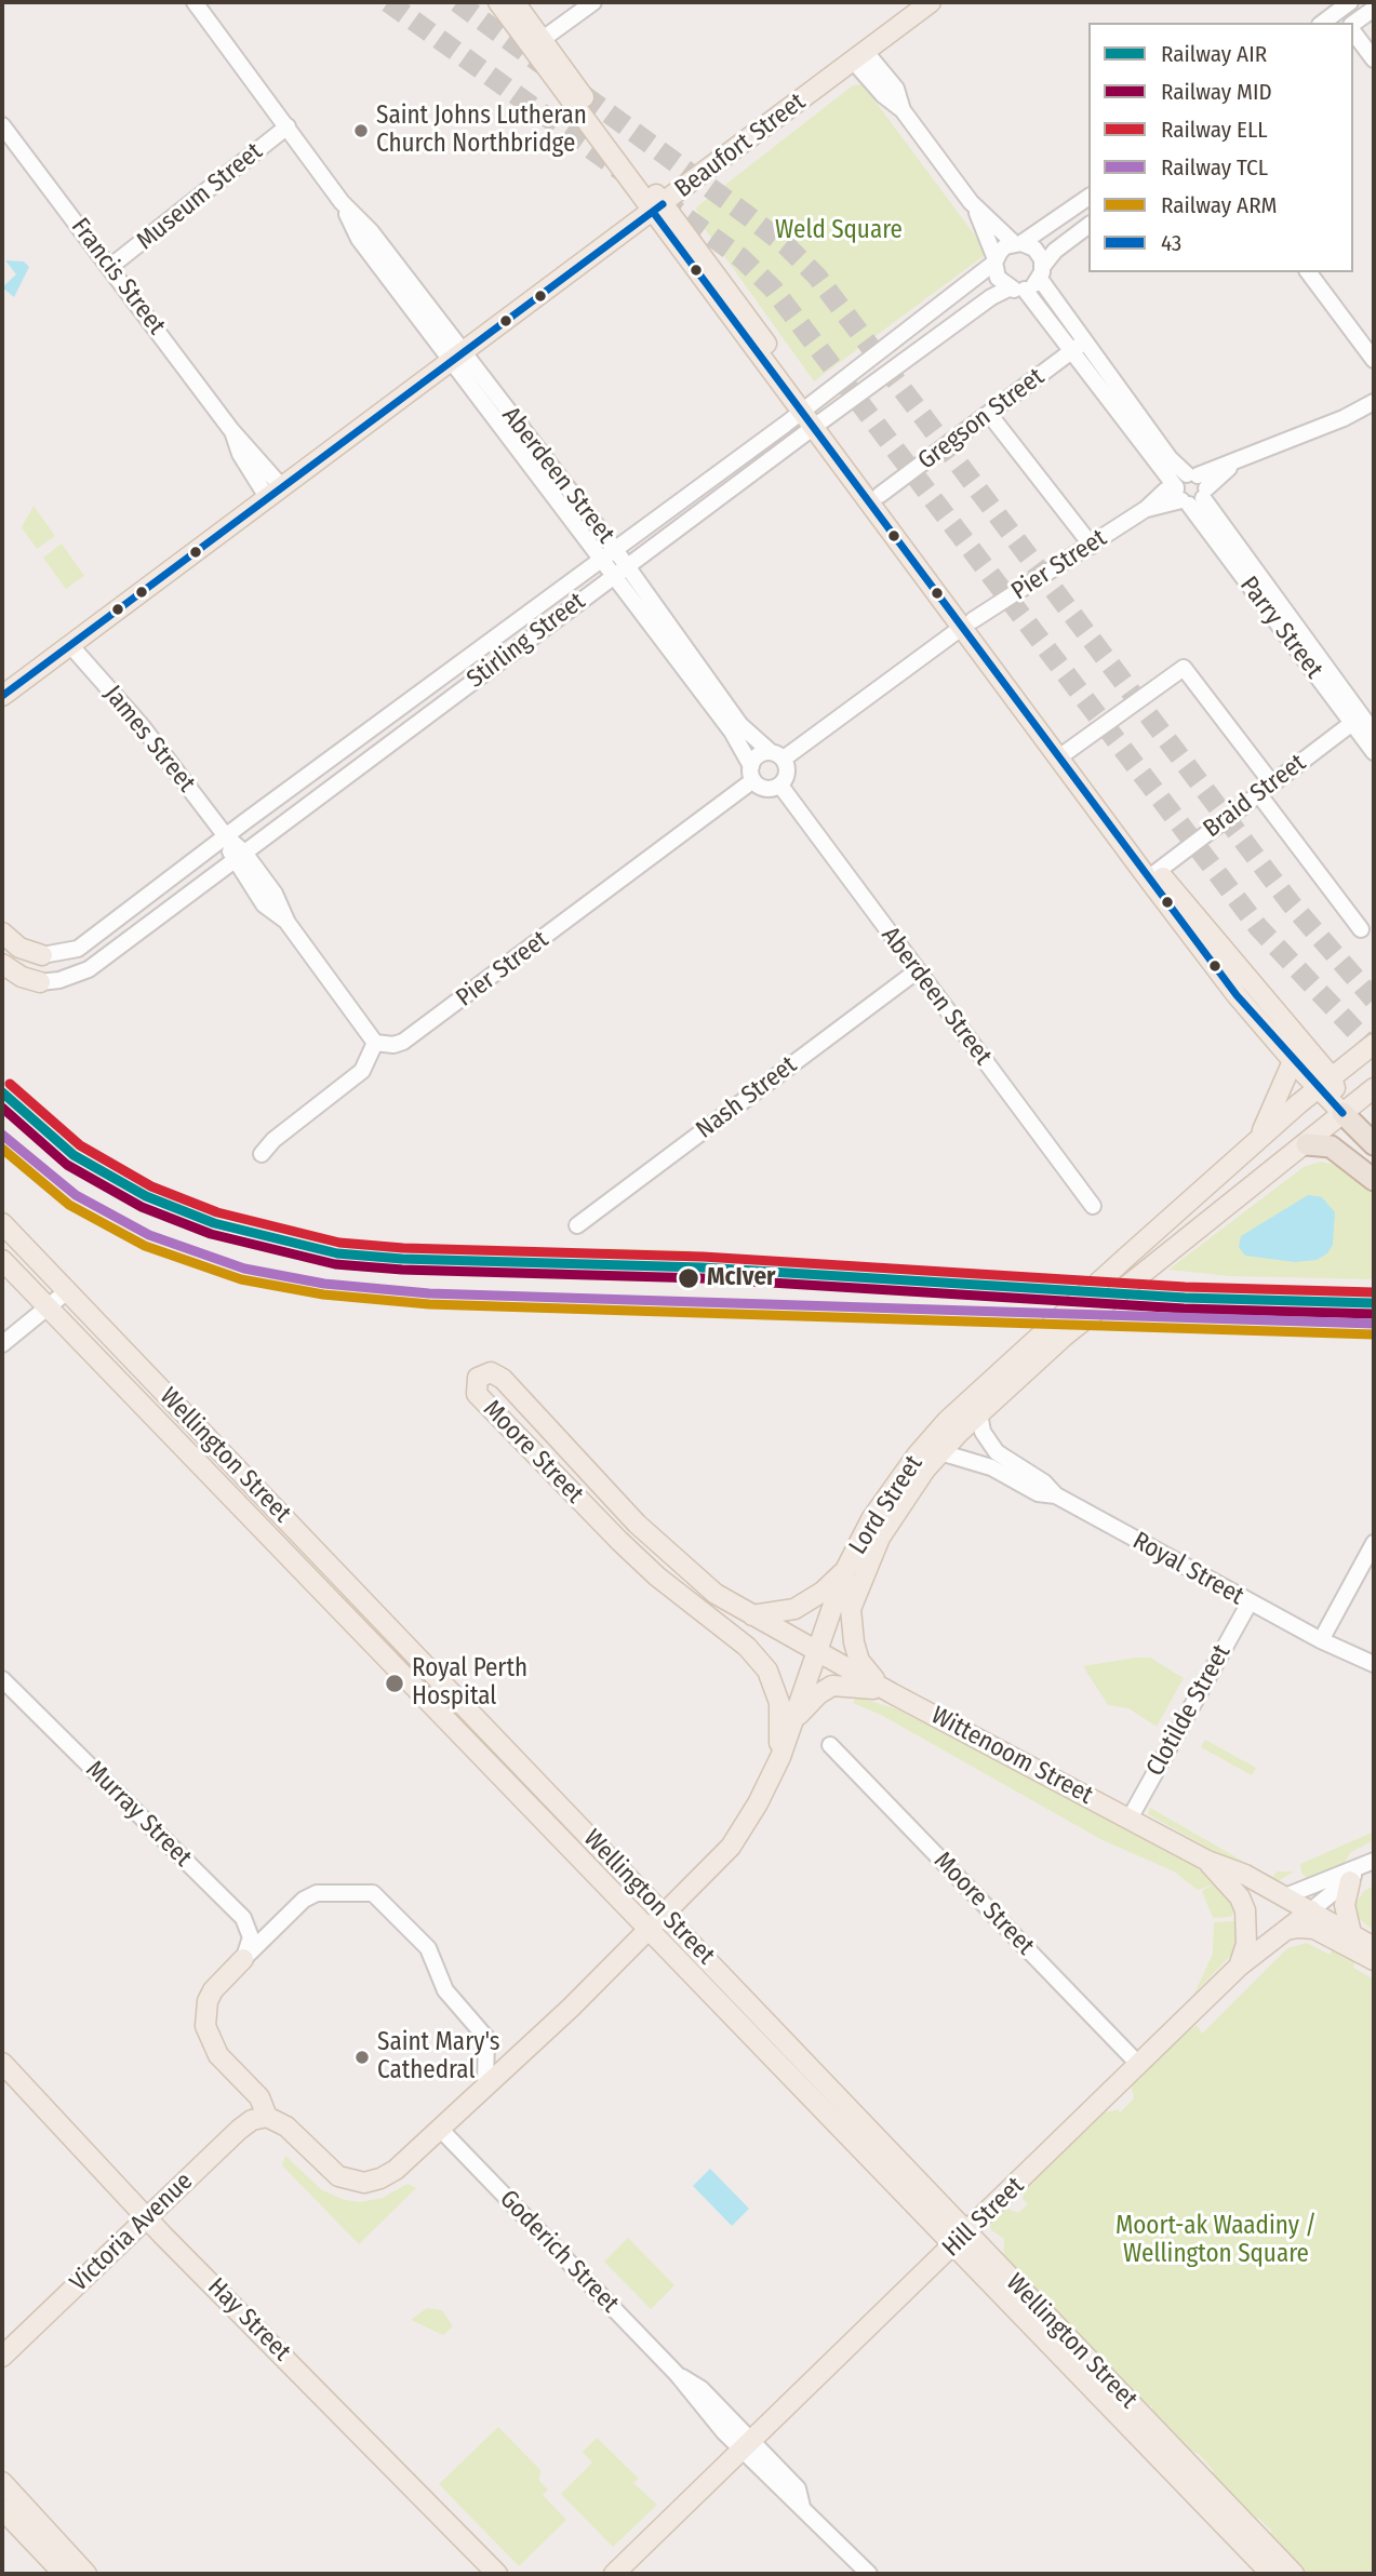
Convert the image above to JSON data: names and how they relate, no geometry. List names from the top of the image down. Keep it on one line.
{"streets":{"main road":["Beaufort Street","Moore Street","Wellington Street","Lord Street","Wittenoom Street","Hill Street","Victoria Avenue","Hay Street"],"street":["Museum Street","Francis Street","Gregson Street","Aberdeen Street","Pier Street","Parry Street","Stirling Street","James Street","Braid Street","Nash Street","Royal Street","Clotilde Street","Murray Street","Goderich Street"]},"crossings":[["Beaufort Street","Francis Street"],["Beaufort Street","Aberdeen Street"],["Beaufort Street","James Street"],["Museum Street","Francis Street"],["Museum Street","Aberdeen Street"],["Gregson Street","Parry Street"],["Aberdeen Street","Pier Street"],["Aberdeen Street","Stirling Street"],["Aberdeen Street","Nash Street"],["Pier Street","Parry Street"],["Pier Street","James Street"],["Parry Street","Stirling Street"],["Parry Street","Braid Street"],["Stirling Street","James Street"],["Moore Street","Lord Street"],["Moore Street","Wittenoom Street"],["Moore Street","Hill Street"],["Wellington Street","Lord Street"],["Wellington Street","Hill Street"],["Lord Street","Royal Street"],["Lord Street","Wittenoom Street"],["Lord Street","Victoria Avenue"],["Lord Street","Goderich Street"],["Royal Street","Clotilde Street"],["Clotilde Street","Wittenoom Street"],["Wittenoom Street","Hill Street"],["Hill Street","Goderich Street"],["Victoria Avenue","Hay Street"]],"parks":["Weld Square","Moort-ak Waadiny / Wellington Square"],"places":["Saint Johns Lutheran Church Northbridge","McIver","Royal Perth Hospital","Saint Mary's Cathedral"],"lines":["transit line 43","rail line ELL","rail line AIR","rail line MID","rail line TCL","rail line ARM"],"legend":["Railway AIR","Railway MID","Railway ELL","Railway TCL","Railway ARM","43"]}
